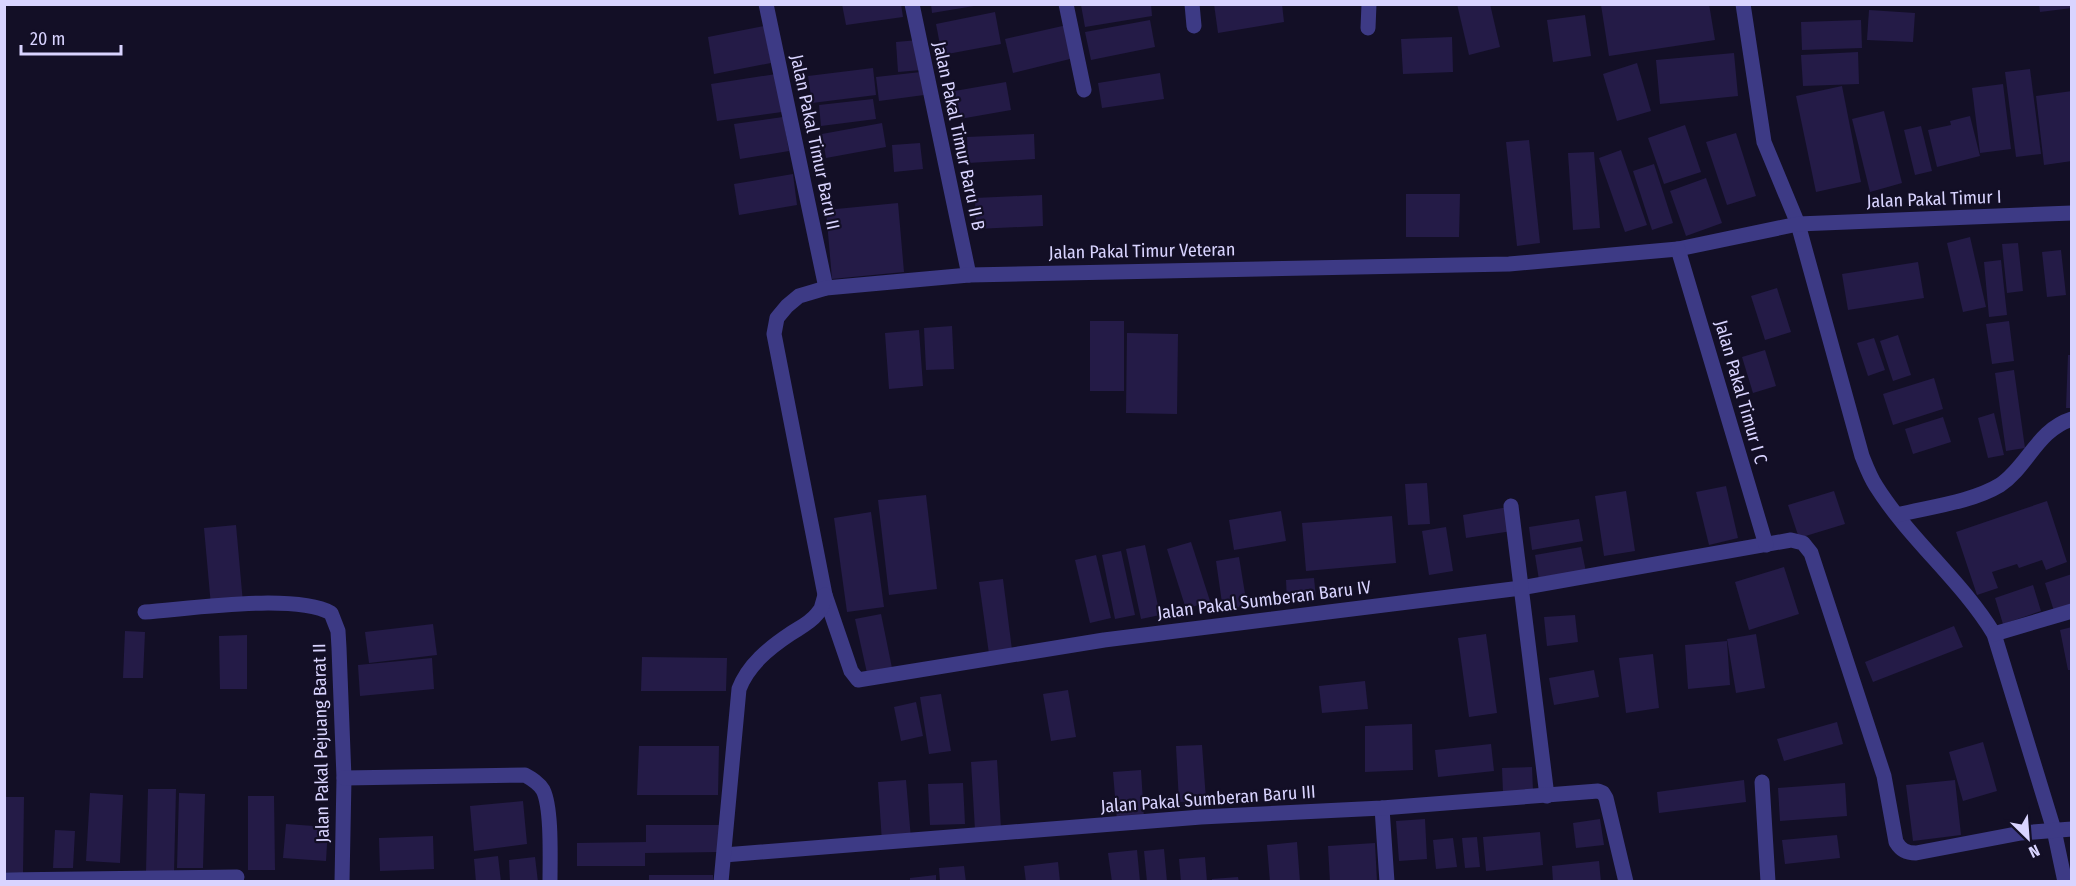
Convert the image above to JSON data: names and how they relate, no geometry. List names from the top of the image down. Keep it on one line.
{"streets":{"street":["Jalan Pakal Timur Baru II B","Jalan Pakal Timur Baru II","Jalan Pakal Timur I","Jalan Pakal Timur Veteran","Jalan Pakal Timur I C","Jalan Pakal Sumberan Baru IV","Jalan Pakal Pejuang Barat II","Jalan Pakal Sumberan Baru III"]},"crossings":[["Jalan Pakal Timur Baru II B","Jalan Pakal Timur Veteran"],["Jalan Pakal Timur Baru II","Jalan Pakal Timur Veteran"],["Jalan Pakal Timur I","Jalan Pakal Timur Veteran"],["Jalan Pakal Timur Veteran","Jalan Pakal Timur I C"],["Jalan Pakal Timur Veteran","Jalan Pakal Sumberan Baru IV"],["Jalan Pakal Timur I C","Jalan Pakal Sumberan Baru IV"]],"scale_bar":"20 m","north":"bottom right"}
